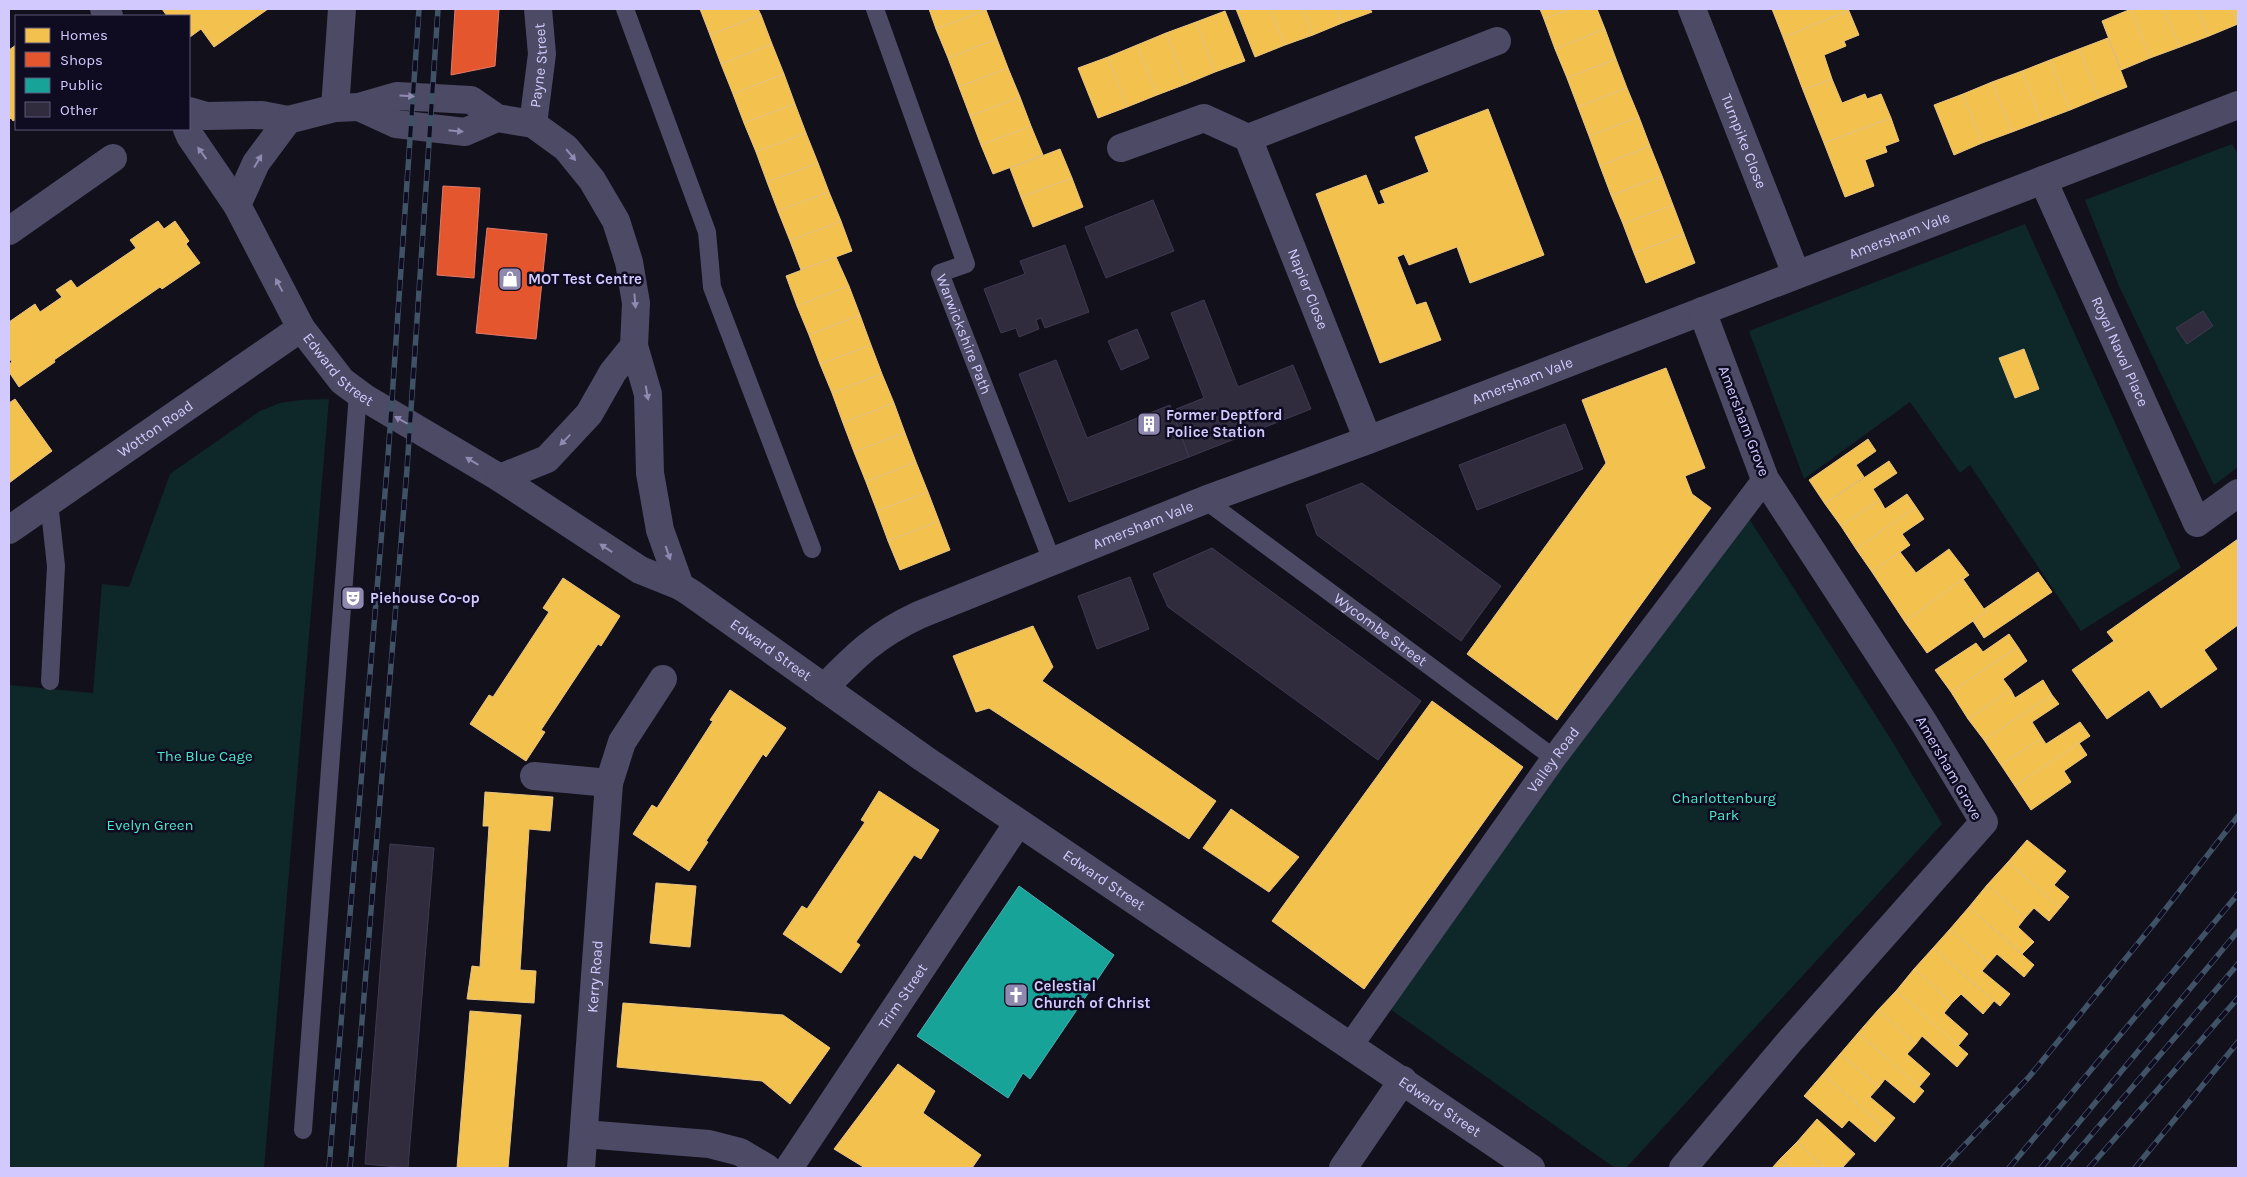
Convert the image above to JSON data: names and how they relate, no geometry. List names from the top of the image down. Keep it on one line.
{"streets":{"street":["Payne Street","Turnpike Close","Amersham Vale","Napier Close","Royal Naval Place","Edward Street","Amersham Grove","Wotton Road","Valley Road","Kerry Road","Trim Street"],"lane":["Warwickshire Path","Wycombe Street"]},"crossings":[["Turnpike Close","Amersham Vale"],["Amersham Vale","Napier Close"],["Amersham Vale","Warwickshire Path"],["Amersham Vale","Royal Naval Place"],["Amersham Vale","Edward Street"],["Amersham Vale","Amersham Grove"],["Amersham Vale","Wycombe Street"],["Edward Street","Wotton Road"],["Edward Street","Valley Road"],["Edward Street","Trim Street"],["Amersham Grove","Valley Road"],["Wycombe Street","Valley Road"]],"parks":["The Blue Cage","Charlottenburg Park","Evelyn Green"],"places":{"shop":["MOT Test Centre"],"building":["Former Deptford Police Station"],"theatre":["Piehouse Co-op"],"church":["Celestial Church of Christ"]},"legend":["Homes","Shops","Public","Other"]}
